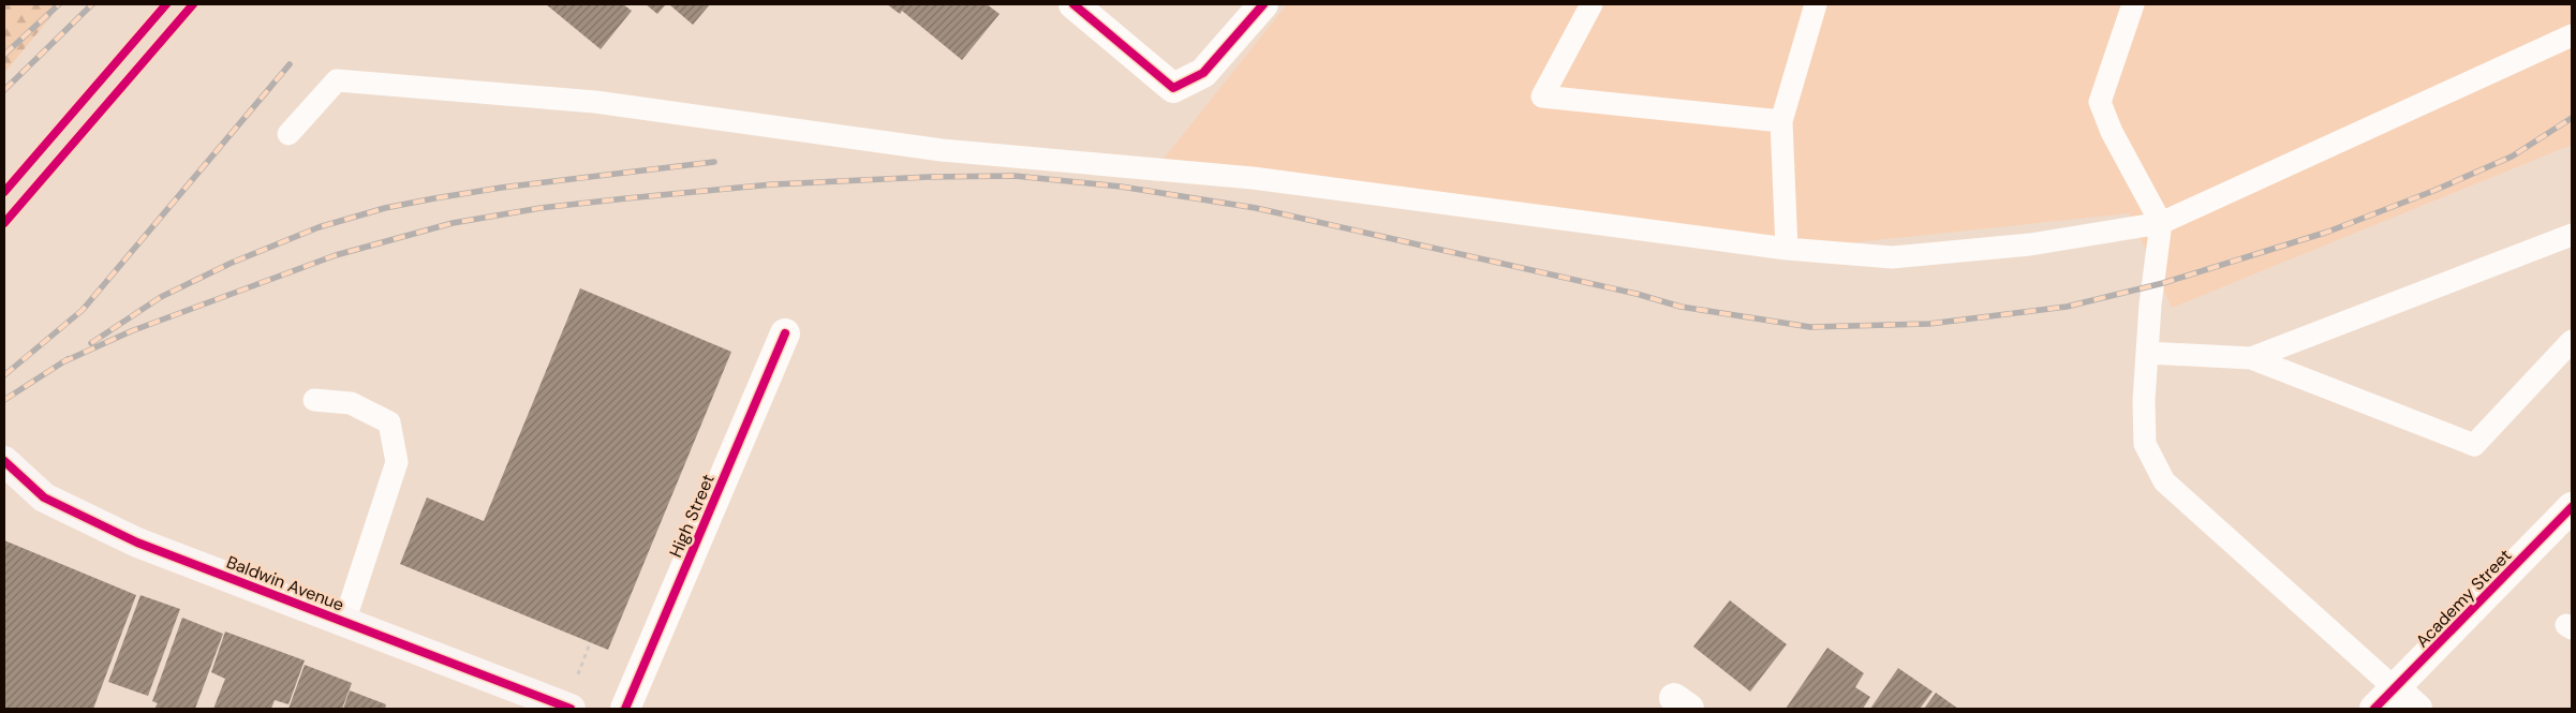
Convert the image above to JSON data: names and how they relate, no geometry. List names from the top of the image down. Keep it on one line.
{"streets":{"street":["High Street","Baldwin Avenue","Academy Street"]}}
